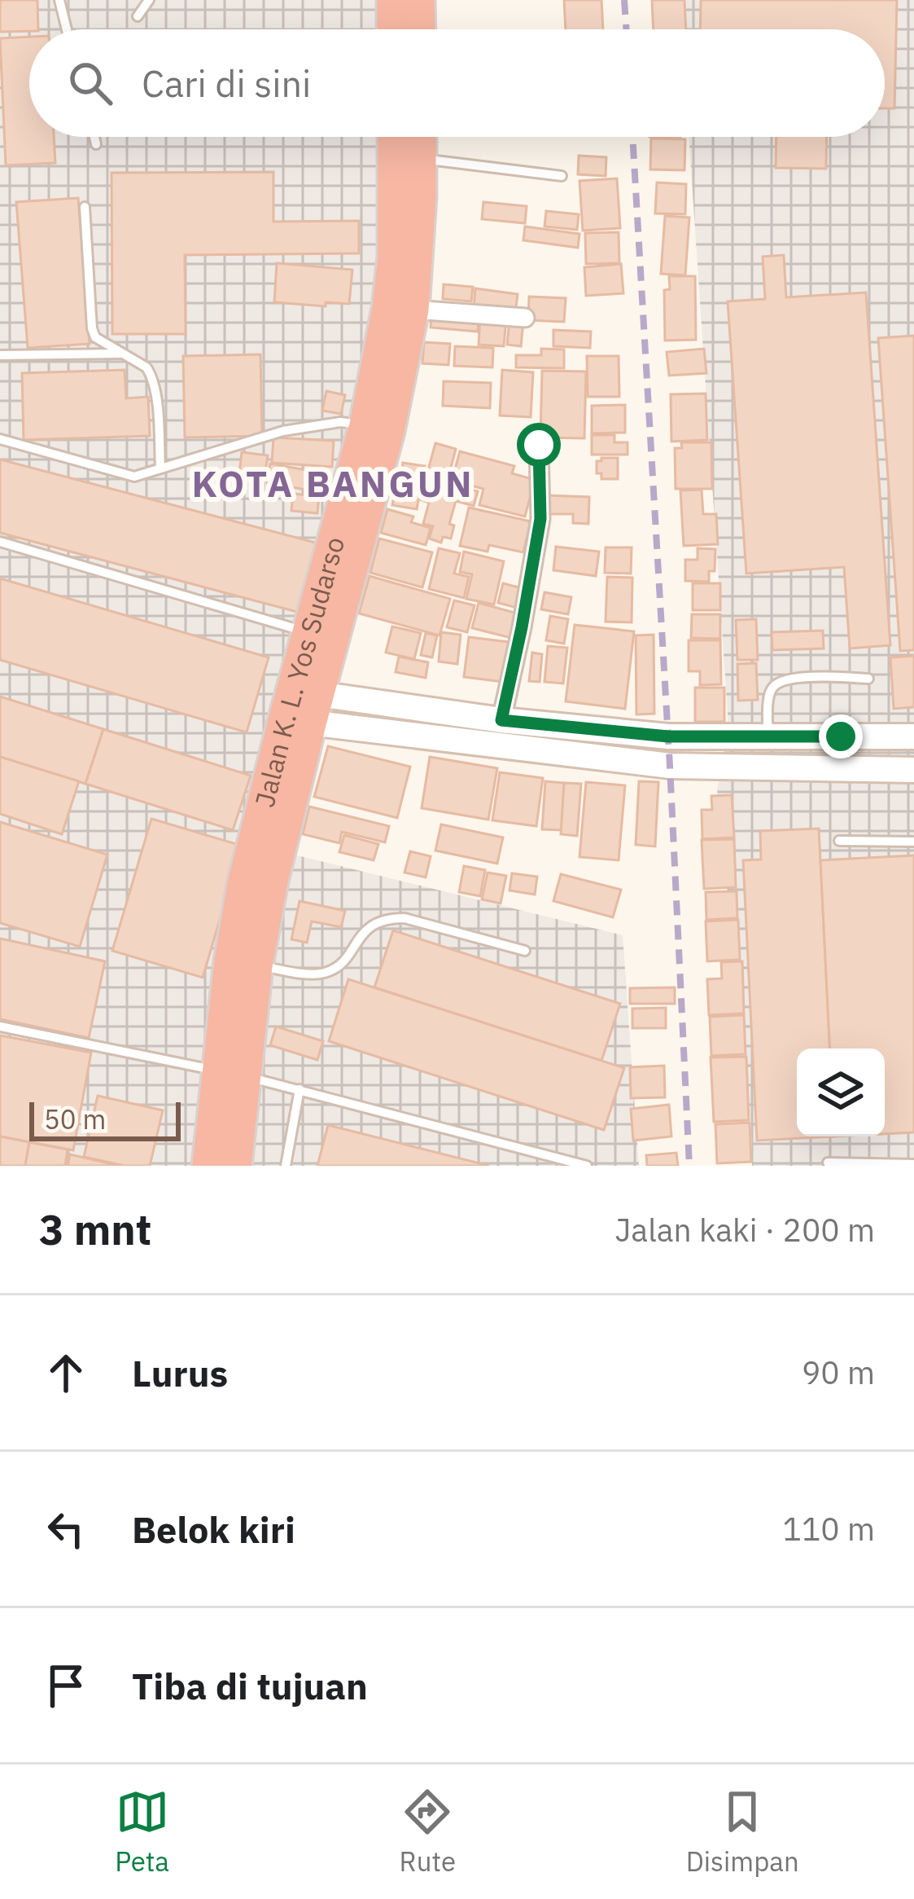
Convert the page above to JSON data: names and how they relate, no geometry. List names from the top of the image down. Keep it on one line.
{"streets":{"highway":["Jalan K. L. Yos Sudarso"]},"districts":["KOTA BANGUN"],"scale_bar":"50 m","page":{"search":"Cari di sini","scale":"50 m","heading":["3 mnt","Jalan kaki · 200 m"],"list":[["Lurus","90 m"],["Belok kiri","110 m"],"Tiba di tujuan"],"nav":["Peta","Rute","Disimpan"]}}
